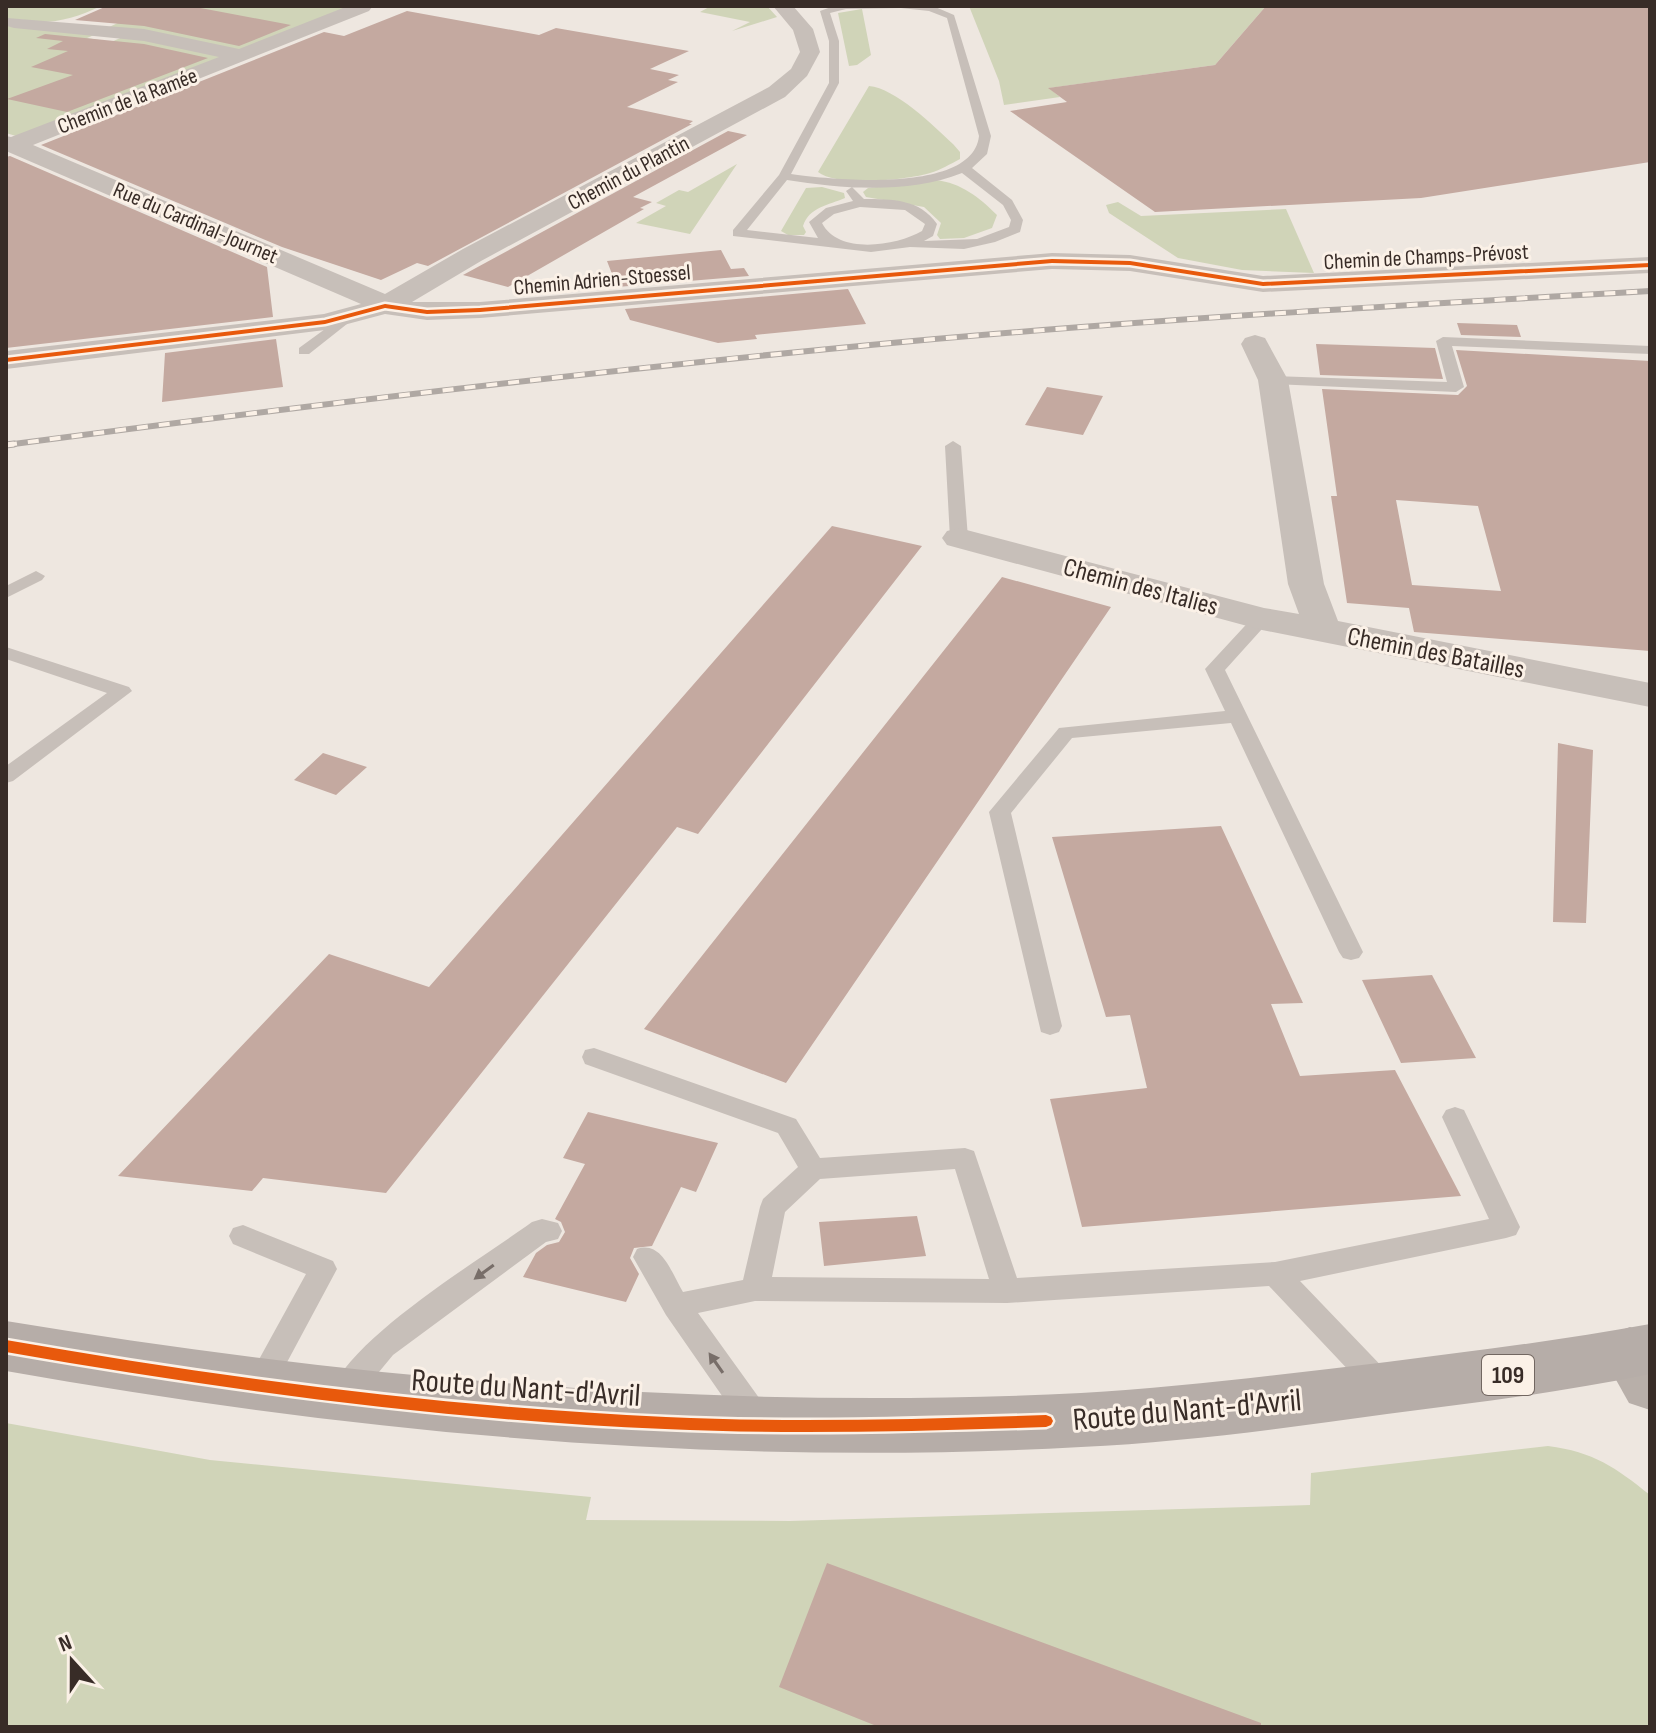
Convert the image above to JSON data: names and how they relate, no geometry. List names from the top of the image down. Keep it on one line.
{"streets":{"main road":["109","Route du Nant-d'Avril"],"street":["Chemin de la Ramée","Chemin du Plantin","Rue du Cardinal-Journet","Chemin de Champs-Prévost","Chemin Adrien-Stoessel","Chemin des Italies","Chemin des Batailles"]},"crossings":[["Chemin de la Ramée","Rue du Cardinal-Journet"],["Chemin du Plantin","Rue du Cardinal-Journet"],["Chemin du Plantin","Chemin Adrien-Stoessel"],["Rue du Cardinal-Journet","Chemin Adrien-Stoessel"],["Chemin de Champs-Prévost","Chemin Adrien-Stoessel"],["Chemin des Italies","Chemin des Batailles"]],"north":"top"}
